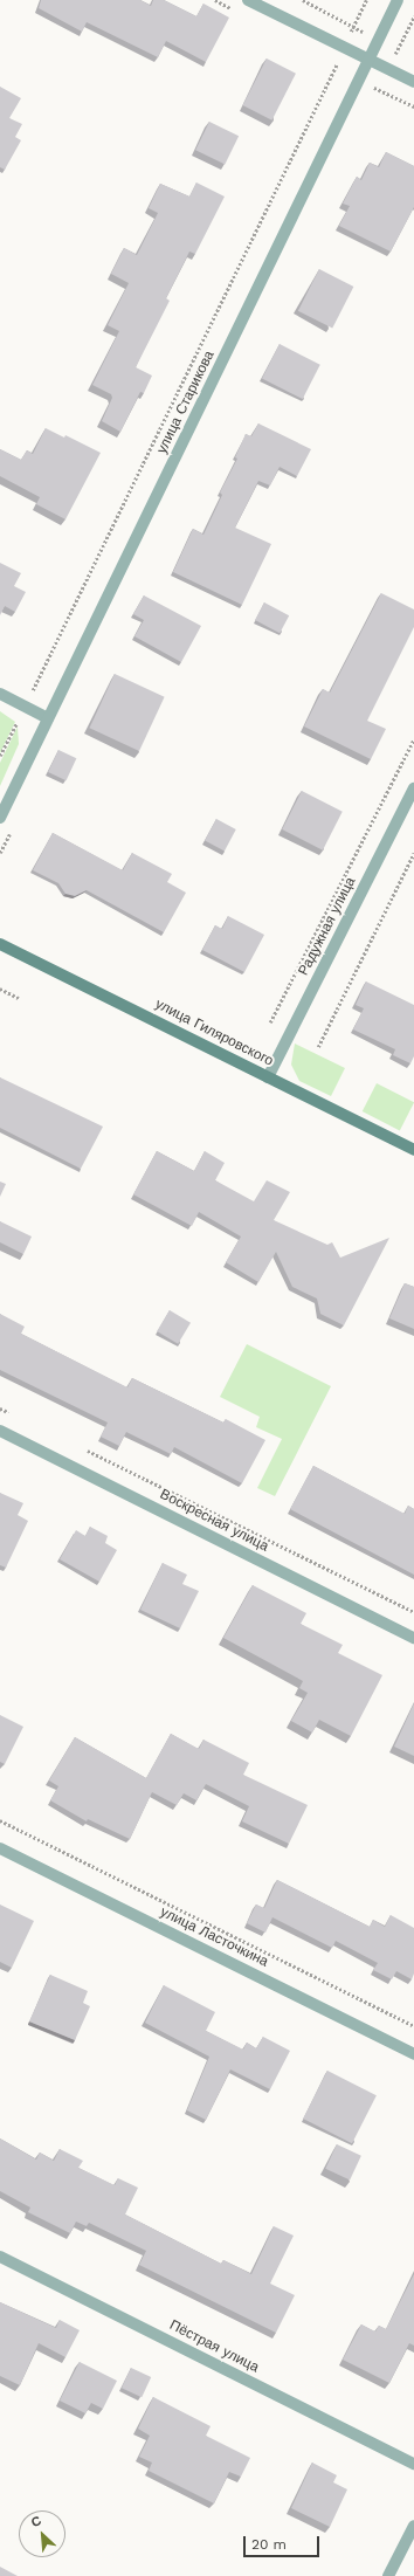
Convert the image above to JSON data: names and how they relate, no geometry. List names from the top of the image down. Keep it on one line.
{"streets":{"street":["улица Старикова","Радужная улица","улица Гиляровского","Воскресная улица","улица Ласточкина","Пёстрая улица"]},"crossings":[["Радужная улица","улица Гиляровского"]],"scale_bar":"20 m","north":"top left"}
